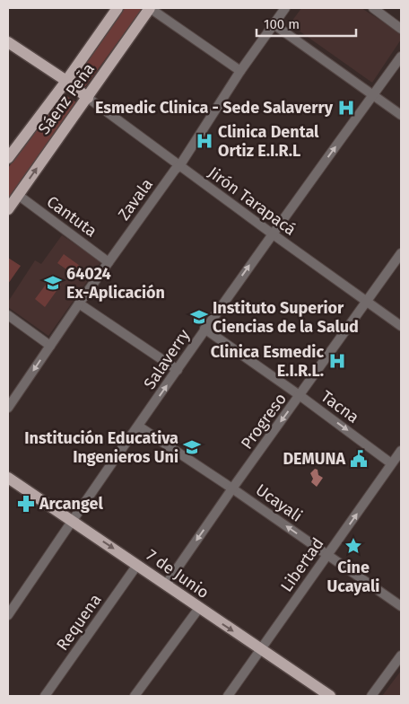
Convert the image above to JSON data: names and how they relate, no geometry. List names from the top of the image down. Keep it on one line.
{"streets":{"main road":["Sáenz Peña","7 de Junio"],"street":["Zavala","Jirón Tarapacá","Cantuta","Salaverry","Tacna","Progreso","Ucayali","Libertad","Requena"]},"crossings":[["Sáenz Peña","Jirón Tarapacá"],["Sáenz Peña","Cantuta"],["Zavala","Jirón Tarapacá"],["Zavala","Cantuta"],["Jirón Tarapacá","Salaverry"],["Jirón Tarapacá","Progreso"],["Salaverry","Tacna"],["Salaverry","Ucayali"],["Salaverry","7 de Junio"],["Tacna","Progreso"],["Tacna","Libertad"],["Progreso","Ucayali"],["Progreso","7 de Junio"],["Ucayali","Libertad"],["Libertad","7 de Junio"],["7 de Junio","Requena"]],"one_way":["Salaverry","Tacna","Progreso","Ucayali","Libertad","7 de Junio"],"places":{"hospital":["Esmedic Clinica - Sede Salaverry","Clinica Dental Ortiz E.I.R.L","Clinica Esmedic E.I.R.L."],"school or university":["64024 Ex-Aplicación","Instituto Superior Ciencias de la Salud","Institución Educativa Ingenieros Uni"],"public building":["DEMUNA"],"pharmacy":["Arcangel"],"place":["Cine Ucayali"]},"scale_bar":"100 m"}
